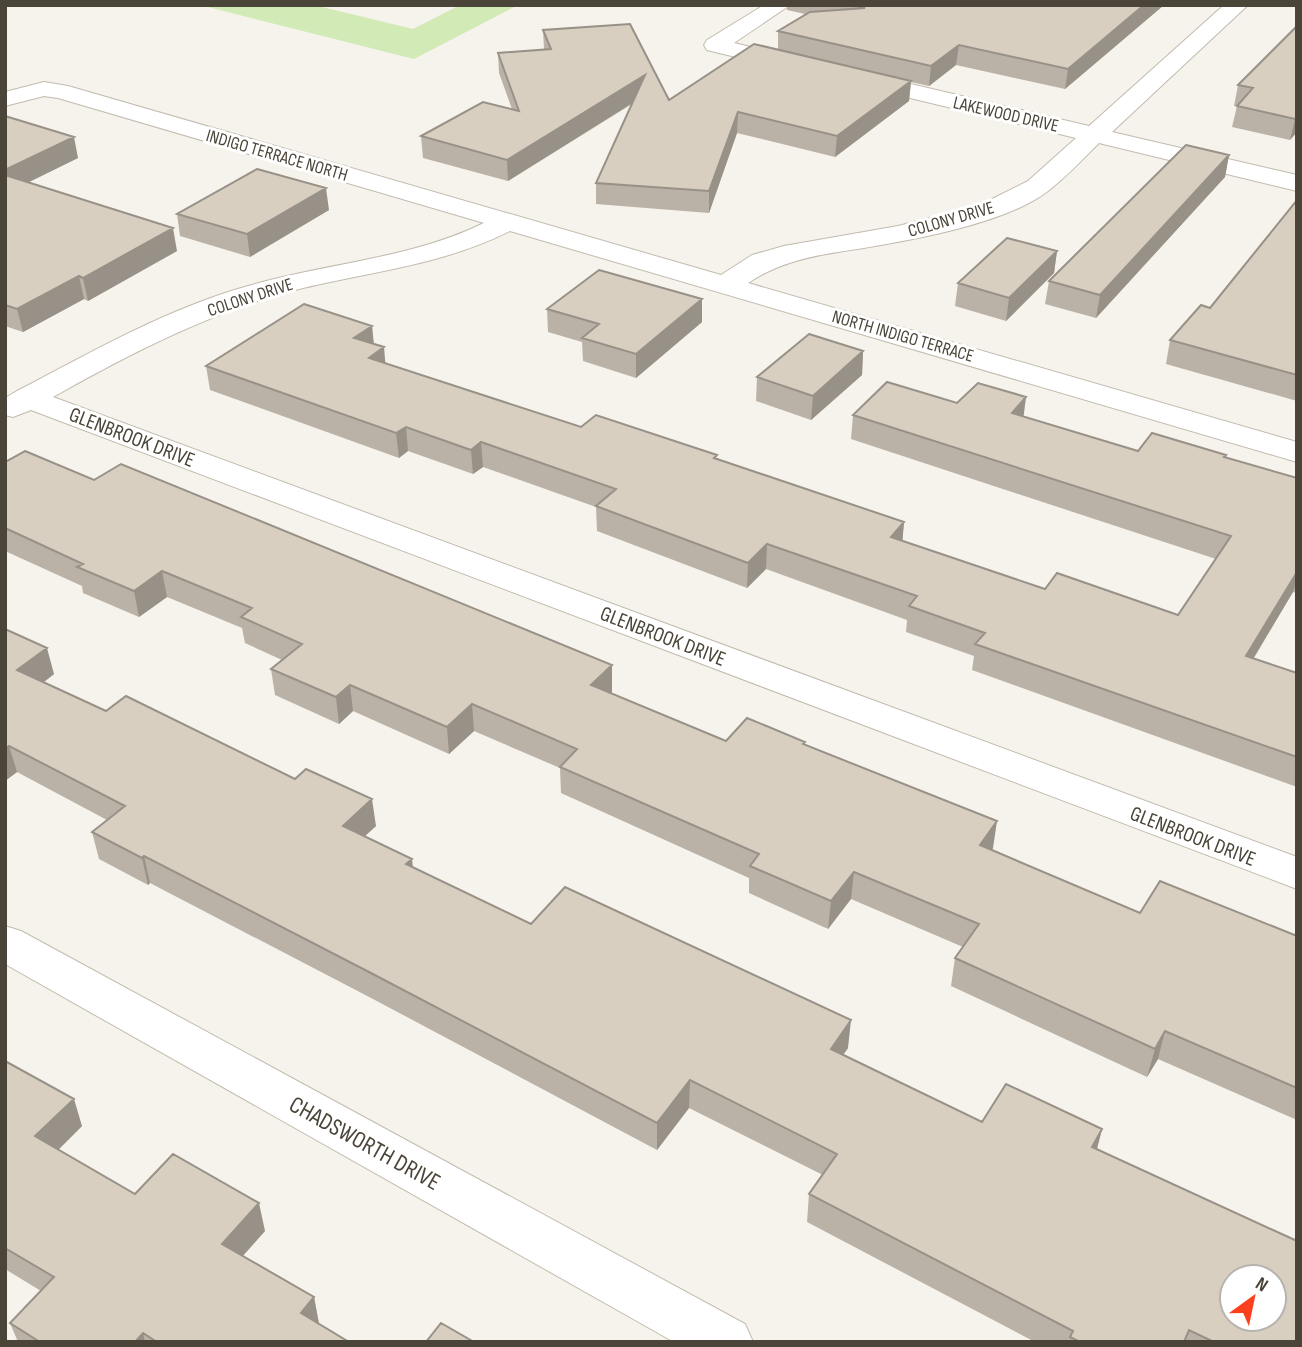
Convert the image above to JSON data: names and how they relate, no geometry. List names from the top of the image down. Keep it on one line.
{"streets":{"street":["LAKEWOOD DRIVE","INDIGO TERRACE NORTH","COLONY DRIVE","NORTH INDIGO TERRACE","GLENBROOK DRIVE","CHADSWORTH DRIVE"]},"crossings":[["LAKEWOOD DRIVE","COLONY DRIVE"],["INDIGO TERRACE NORTH","COLONY DRIVE"],["INDIGO TERRACE NORTH","NORTH INDIGO TERRACE"],["COLONY DRIVE","NORTH INDIGO TERRACE"],["COLONY DRIVE","GLENBROOK DRIVE"]],"north":"top right"}
